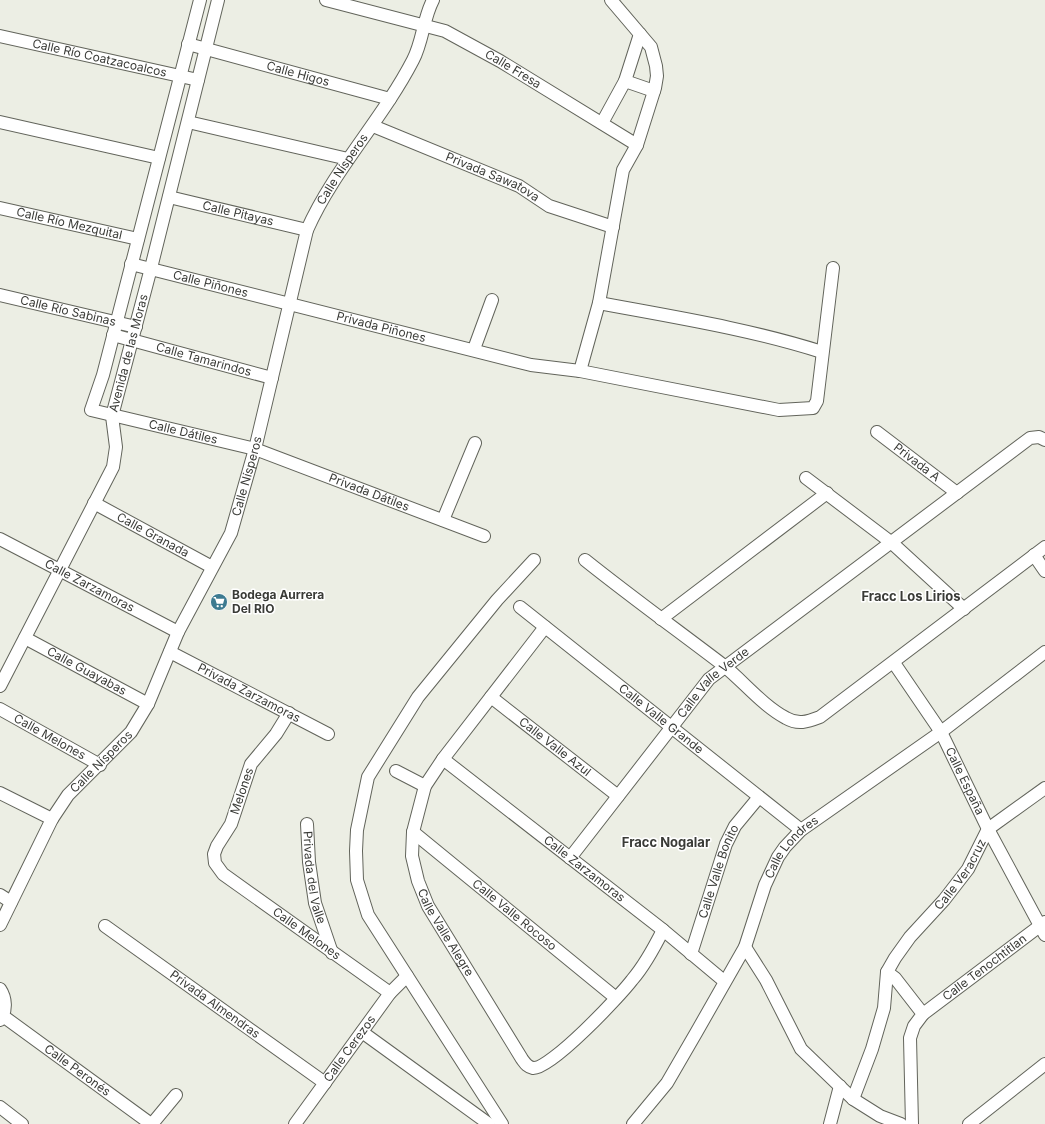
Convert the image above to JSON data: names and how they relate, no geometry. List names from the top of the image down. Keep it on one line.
{"streets":{"street":["Calle Río Coatzacoalcos","Calle Fresa","Calle Higos","Calle Nísperos","Privada Sawatova","Calle Pitayas","Calle Río Mezquital","Calle Piñones","Calle Río Sabinas","Privada Piñones","Avenida de las Moras","Calle Tamarindos","Calle Dátiles","Privada A","Privada Dátiles","Calle Granada","Calle Zarzamoras","Calle Guayabas","Calle Valle Verde","Privada Zarzamoras","Calle Valle Grande","Calle Melones","Calle Valle Azul","Calle España","Melones","Calle Londres","Calle Valle Bonito","Calle Veracruz","Privada del Valle","Calle Valle Rocoso","Calle Valle Alegre","Calle Tenochtitlan","Privada Almendras","Calle Cerezos","Calle Peronés"]},"crossings":[["Calle Río Coatzacoalcos","Avenida de las Moras"],["Calle Fresa","Calle Nísperos"],["Calle Higos","Calle Nísperos"],["Calle Higos","Avenida de las Moras"],["Calle Nísperos","Privada Sawatova"],["Calle Nísperos","Calle Pitayas"],["Calle Nísperos","Calle Piñones"],["Calle Nísperos","Privada Piñones"],["Calle Nísperos","Calle Tamarindos"],["Calle Nísperos","Calle Dátiles"],["Calle Nísperos","Privada Dátiles"],["Calle Nísperos","Calle Granada"],["Calle Nísperos","Calle Zarzamoras"],["Calle Nísperos","Calle Guayabas"],["Calle Nísperos","Privada Zarzamoras"],["Calle Nísperos","Calle Melones"],["Calle Pitayas","Avenida de las Moras"],["Calle Río Mezquital","Avenida de las Moras"],["Calle Piñones","Privada Piñones"],["Calle Piñones","Avenida de las Moras"],["Calle Río Sabinas","Avenida de las Moras"],["Avenida de las Moras","Calle Tamarindos"],["Avenida de las Moras","Calle Dátiles"],["Avenida de las Moras","Calle Granada"],["Avenida de las Moras","Calle Zarzamoras"],["Avenida de las Moras","Calle Guayabas"],["Calle Dátiles","Privada Dátiles"],["Privada A","Calle Valle Verde"],["Calle Zarzamoras","Calle Valle Verde"],["Calle Zarzamoras","Calle Londres"],["Calle Zarzamoras","Calle Valle Bonito"],["Calle Zarzamoras","Calle Valle Alegre"],["Calle Valle Verde","Calle Valle Grande"],["Calle Valle Verde","Calle Valle Azul"],["Privada Zarzamoras","Melones"],["Calle Valle Grande","Calle Londres"],["Calle Valle Grande","Calle Valle Bonito"],["Calle Valle Grande","Calle Valle Alegre"],["Calle Melones","Melones"],["Calle Melones","Privada del Valle"],["Calle Melones","Calle Cerezos"],["Calle Valle Azul","Calle Valle Alegre"],["Calle España","Calle Londres"],["Calle España","Calle Veracruz"],["Calle España","Calle Tenochtitlan"],["Calle Valle Rocoso","Calle Valle Alegre"],["Privada Almendras","Calle Cerezos"]],"districts":["Fracc Los Lirios","Fracc Nogalar"],"places":{"supermarket":["Bodega Aurrera Del RIO"]}}
